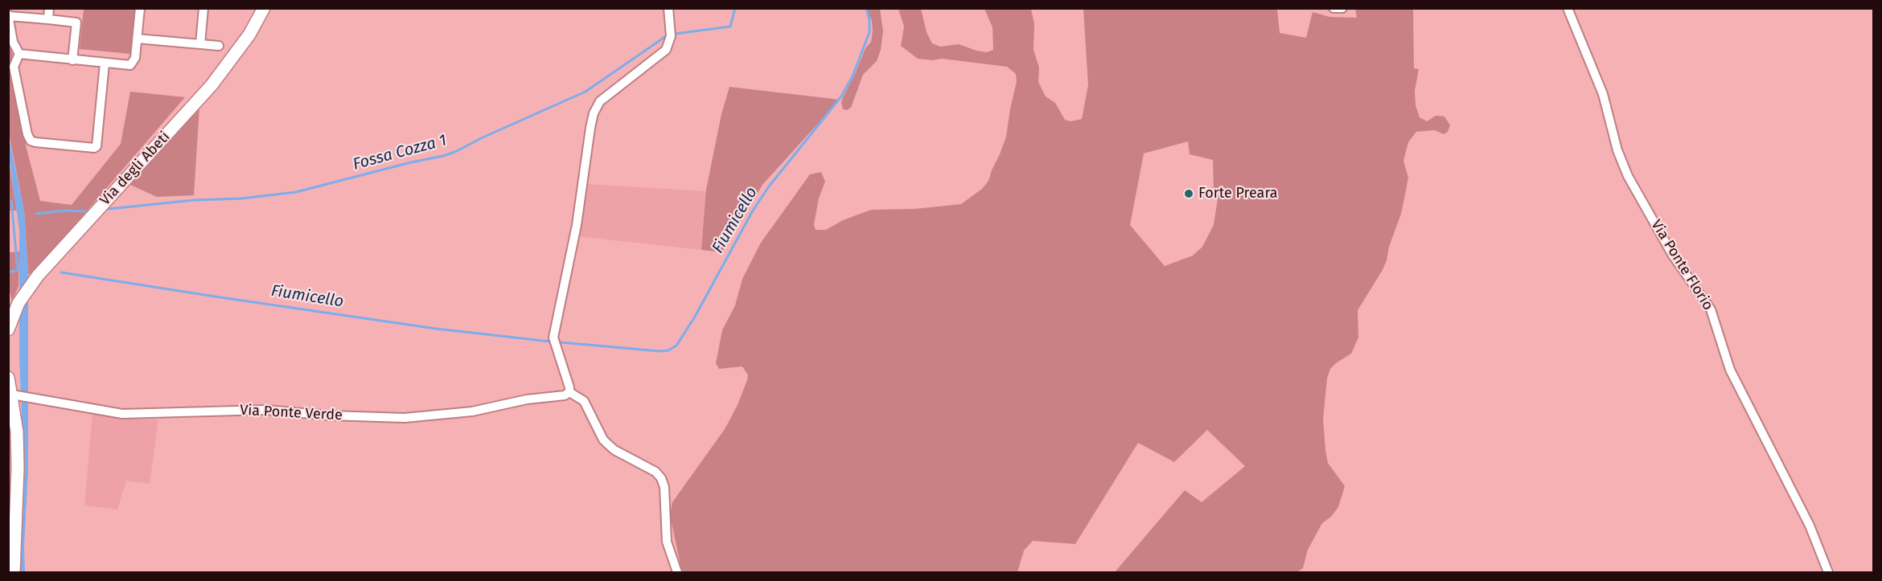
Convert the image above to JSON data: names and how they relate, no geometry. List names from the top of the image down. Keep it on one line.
{"streets":{"street":["Via degli Abeti","Via Ponte Florio","Via Ponte Verde"]},"water":["Fossa Cozza 1","Fiumicello"],"places":["Forte Preara"]}
